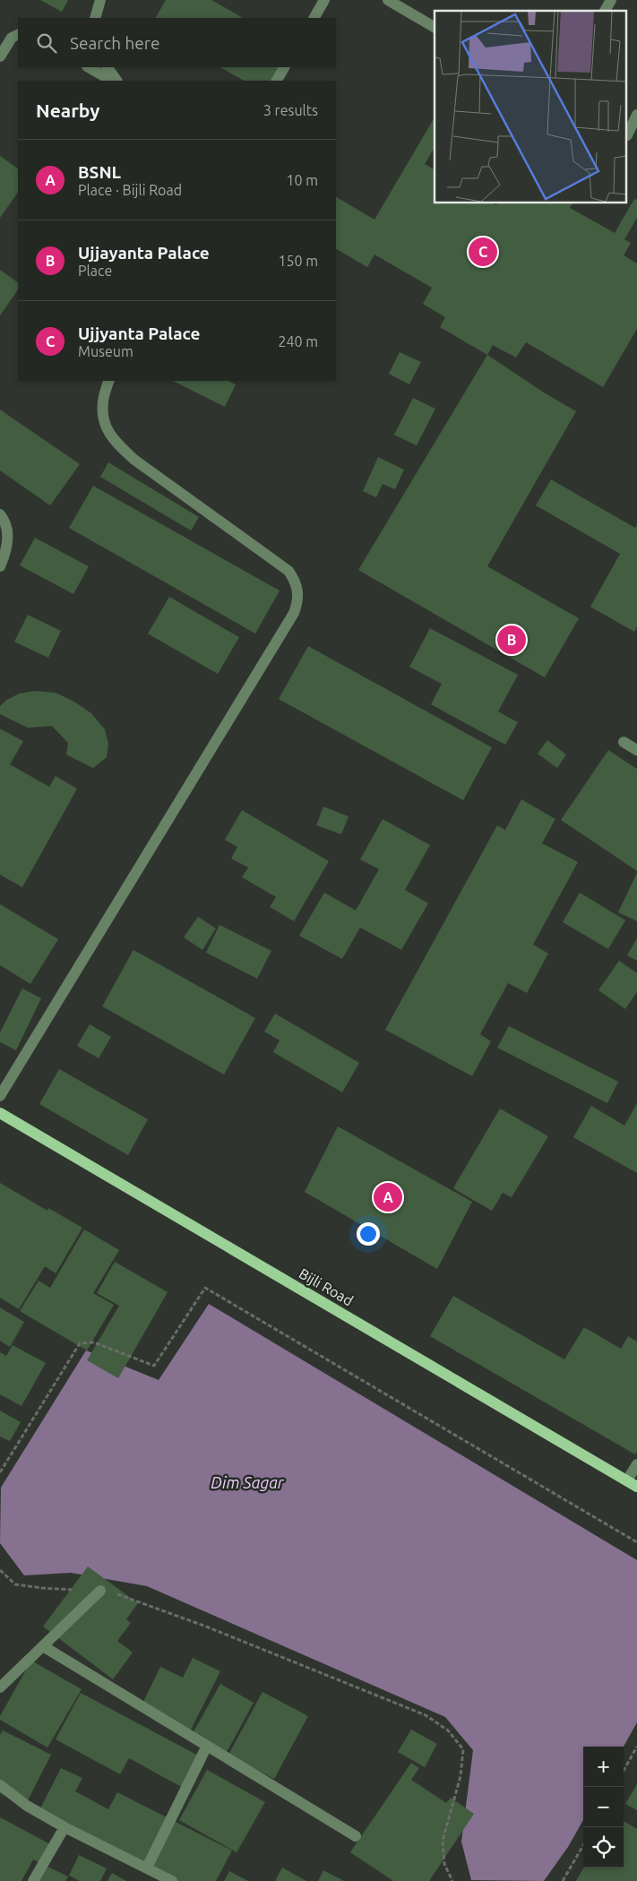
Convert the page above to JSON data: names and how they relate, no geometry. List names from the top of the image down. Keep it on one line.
{"streets":{"main road":["Bijli Road"]},"water":["Dim Sagar"],"page":{"search":"Search here","heading":["Nearby","3 results"],"list":[{"mark":"A","name":"BSNL","note":"Place · Bijli Road","value":"10 m"},{"mark":"B","name":"Ujjayanta Palace","note":"Place","value":"150 m"},{"mark":"C","name":"Ujjyanta Palace","note":"Museum","value":"240 m"}],"pins":["C","B","A"],"map_buttons":["+","−"]}}
